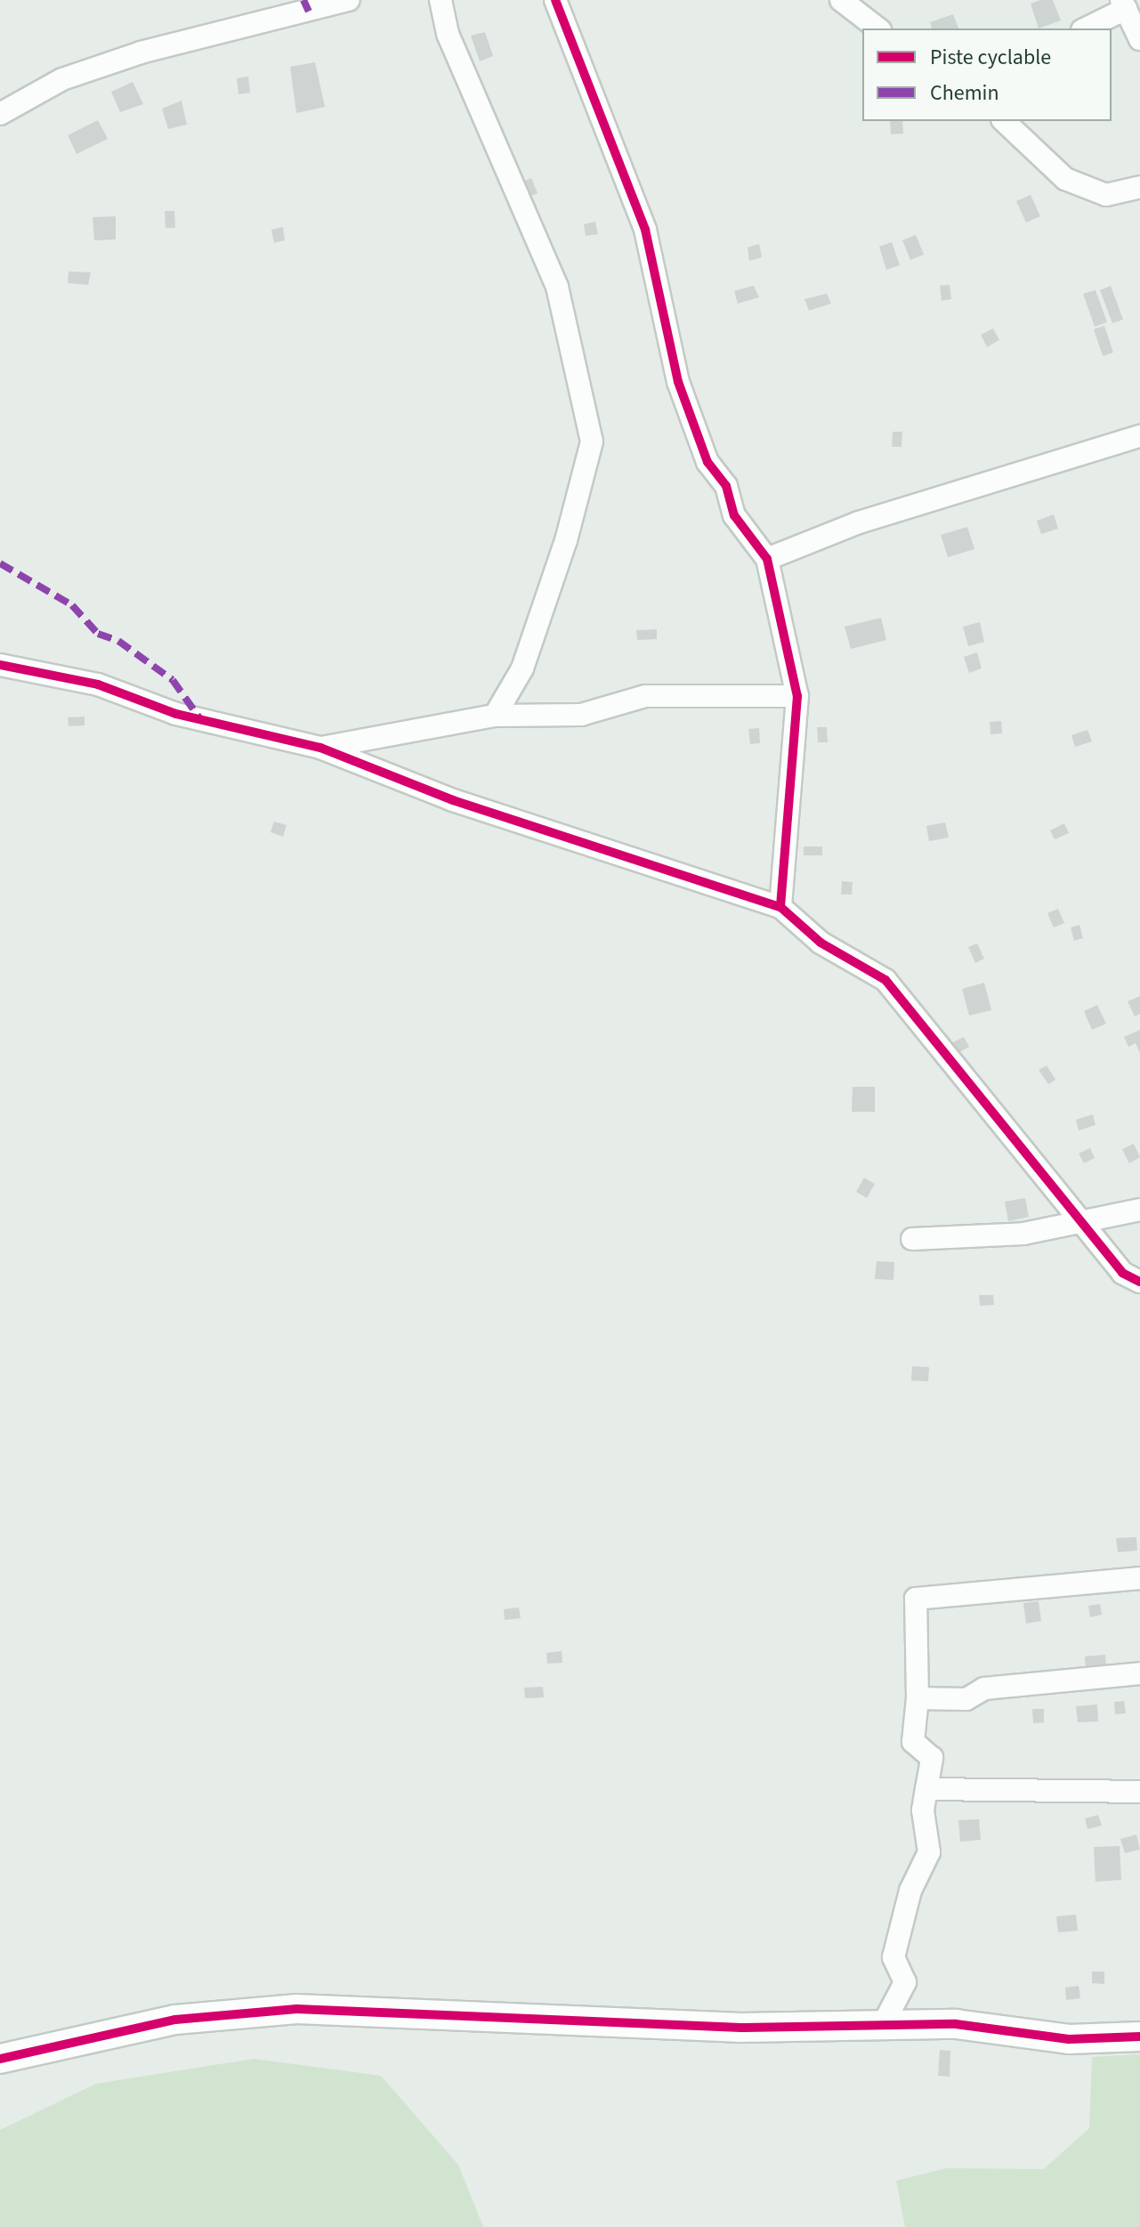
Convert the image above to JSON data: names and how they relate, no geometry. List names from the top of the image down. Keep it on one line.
{"legend":["Piste cyclable","Chemin"]}
